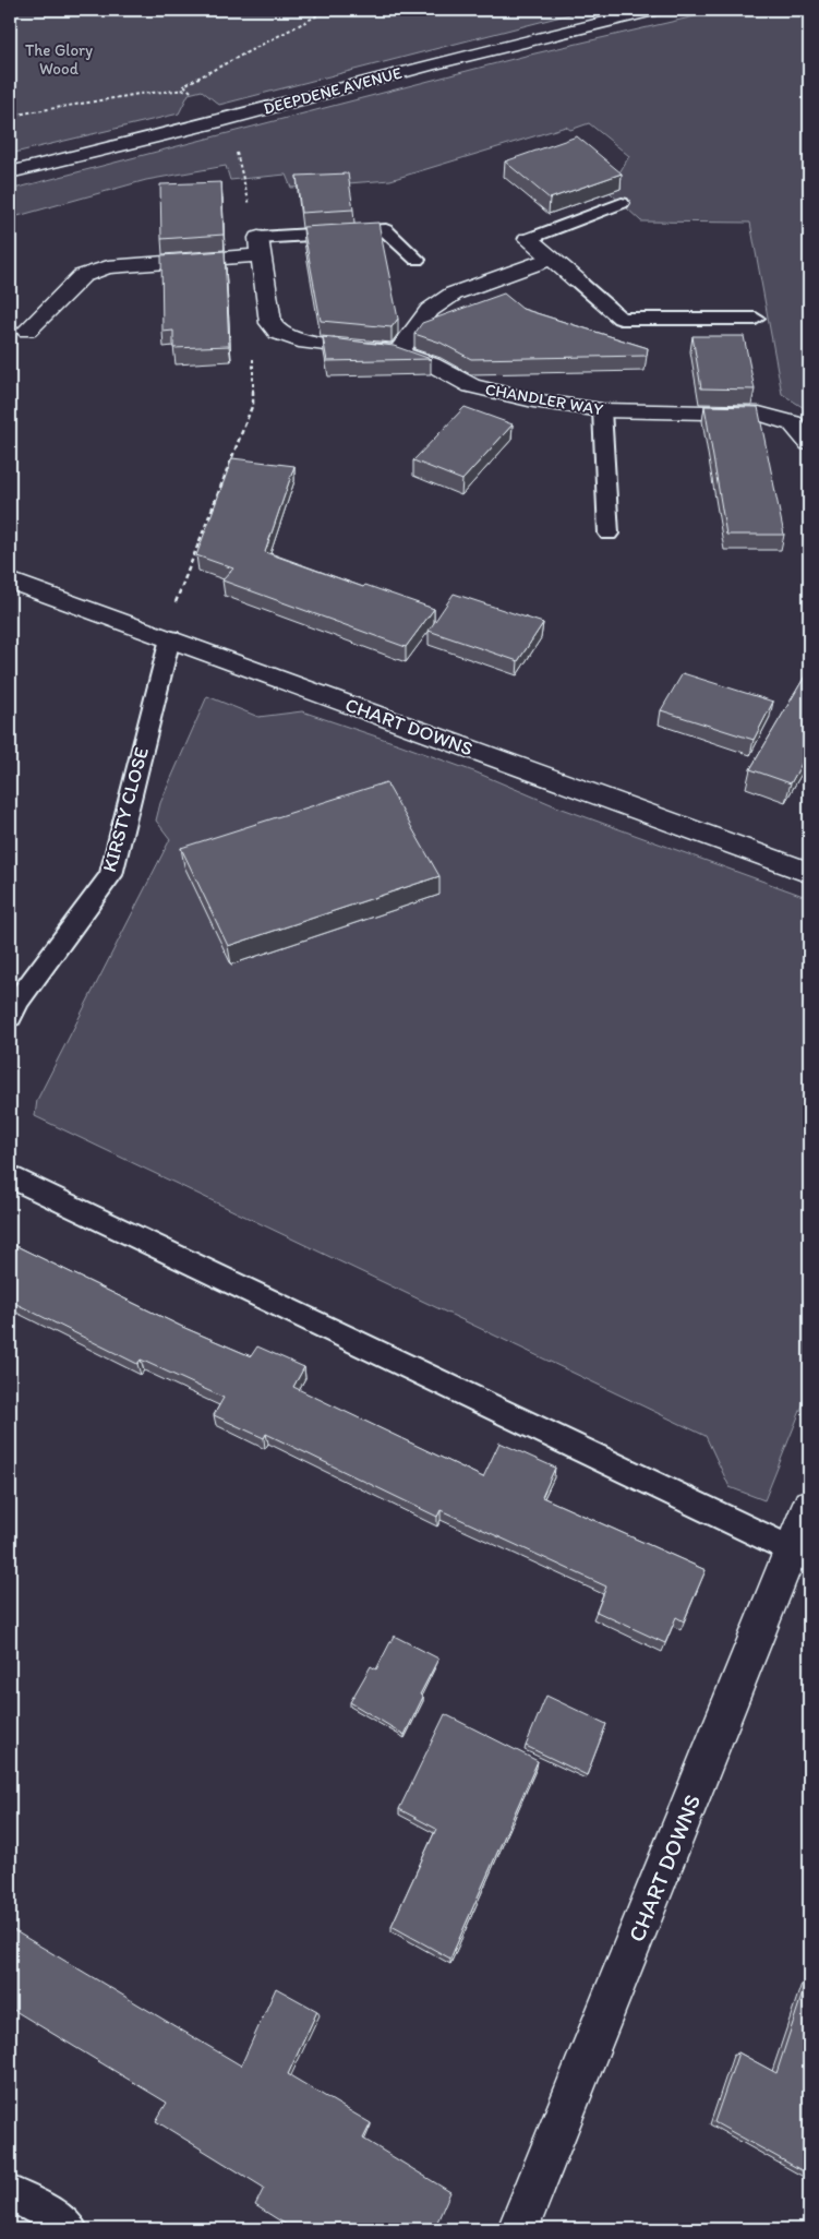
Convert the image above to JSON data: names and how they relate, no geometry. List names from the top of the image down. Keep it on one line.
{"streets":{"main road":["DEEPDENE AVENUE","CHANDLER WAY","CHART DOWNS"],"lane":["KIRSTY CLOSE"]},"crossings":[["CHART DOWNS","KIRSTY CLOSE"]],"parks":["The Glory Wood"]}
